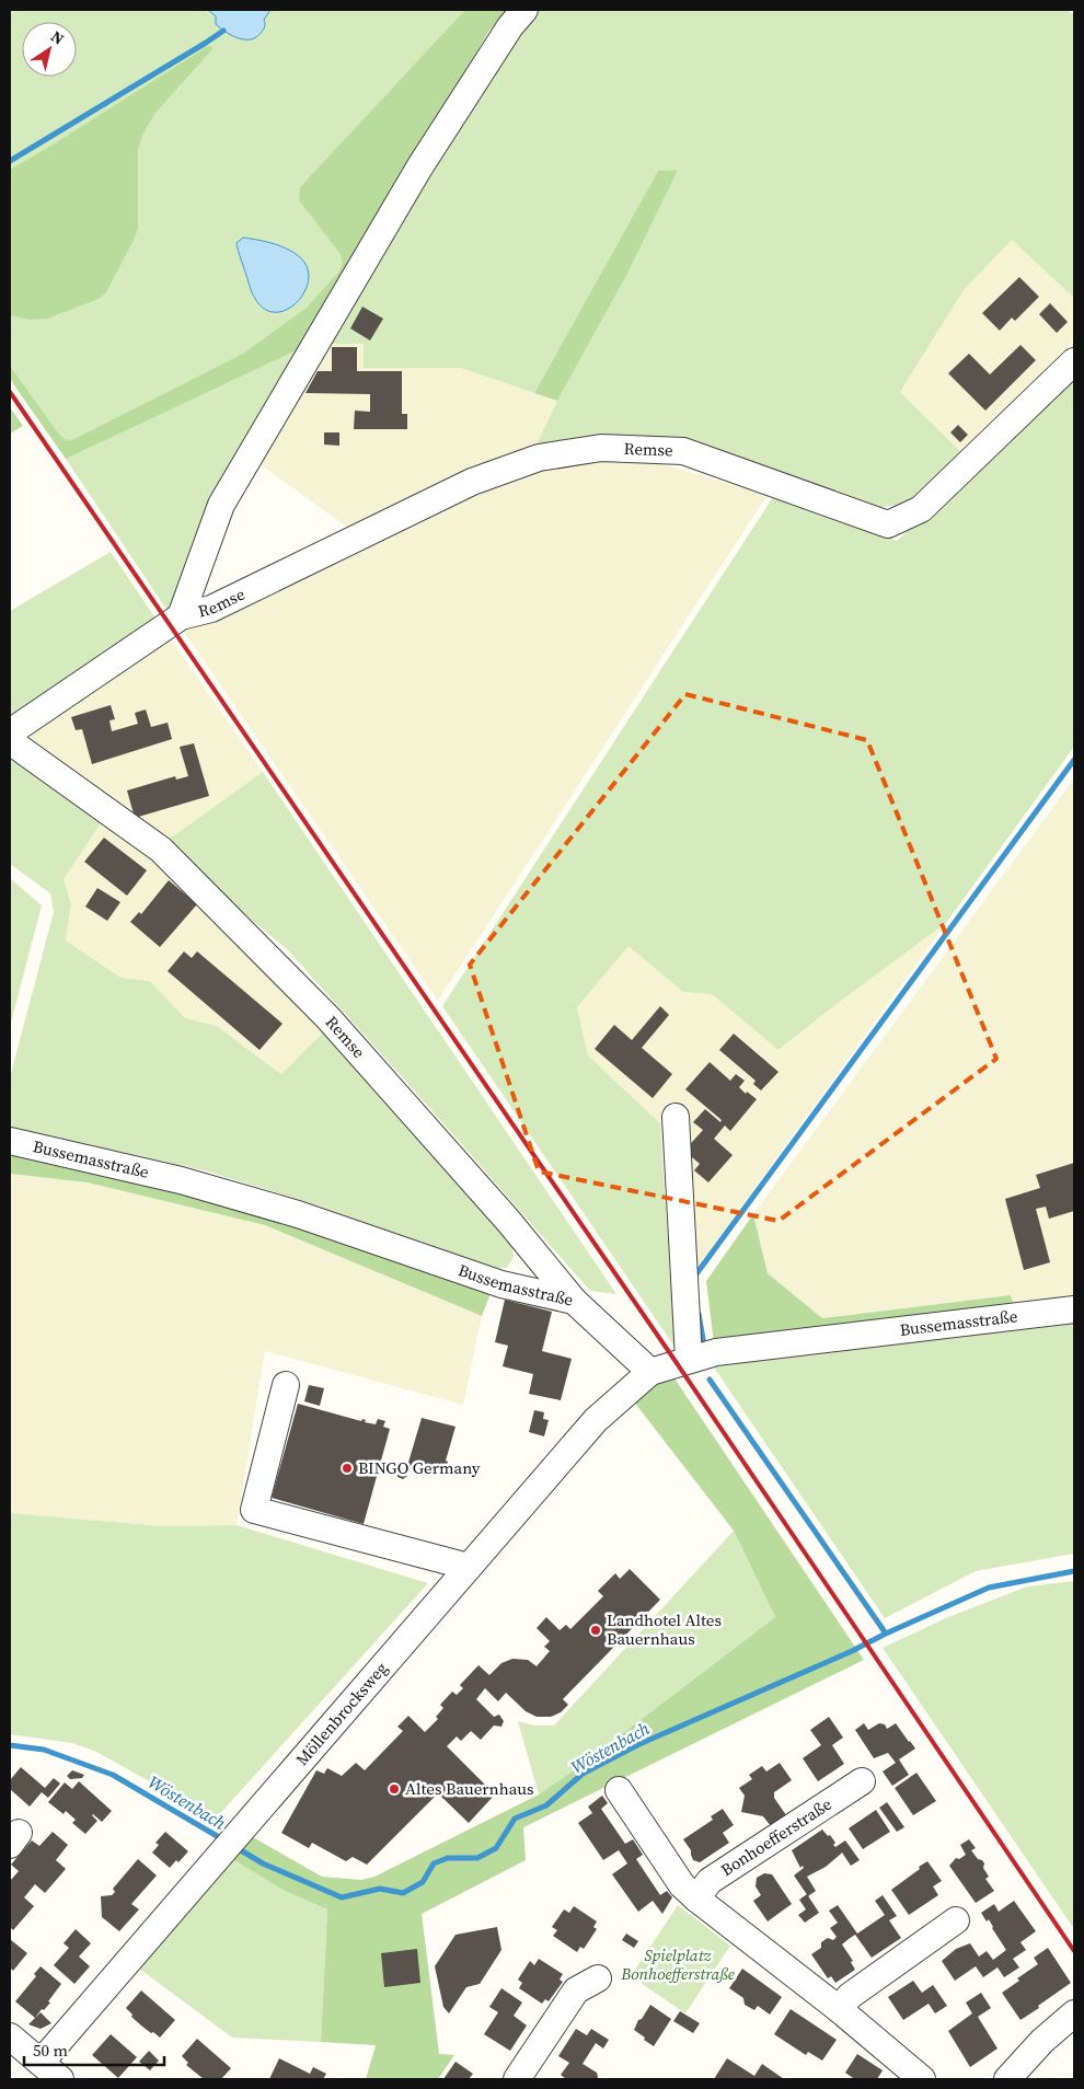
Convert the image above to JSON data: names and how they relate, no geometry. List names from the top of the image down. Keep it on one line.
{"streets":{"street":["Remse","Bussemasstraße","Möllenbrocksweg","Bonhoefferstraße"]},"crossings":[["Remse","Bussemasstraße"],["Bussemasstraße","Möllenbrocksweg"]],"water":["Wöstenbach"],"parks":["Spielplatz Bonhoefferstraße"],"places":["BINGO Germany","Landhotel Altes Bauernhaus","Altes Bauernhaus"],"scale_bar":"50 m","north":"top right"}
